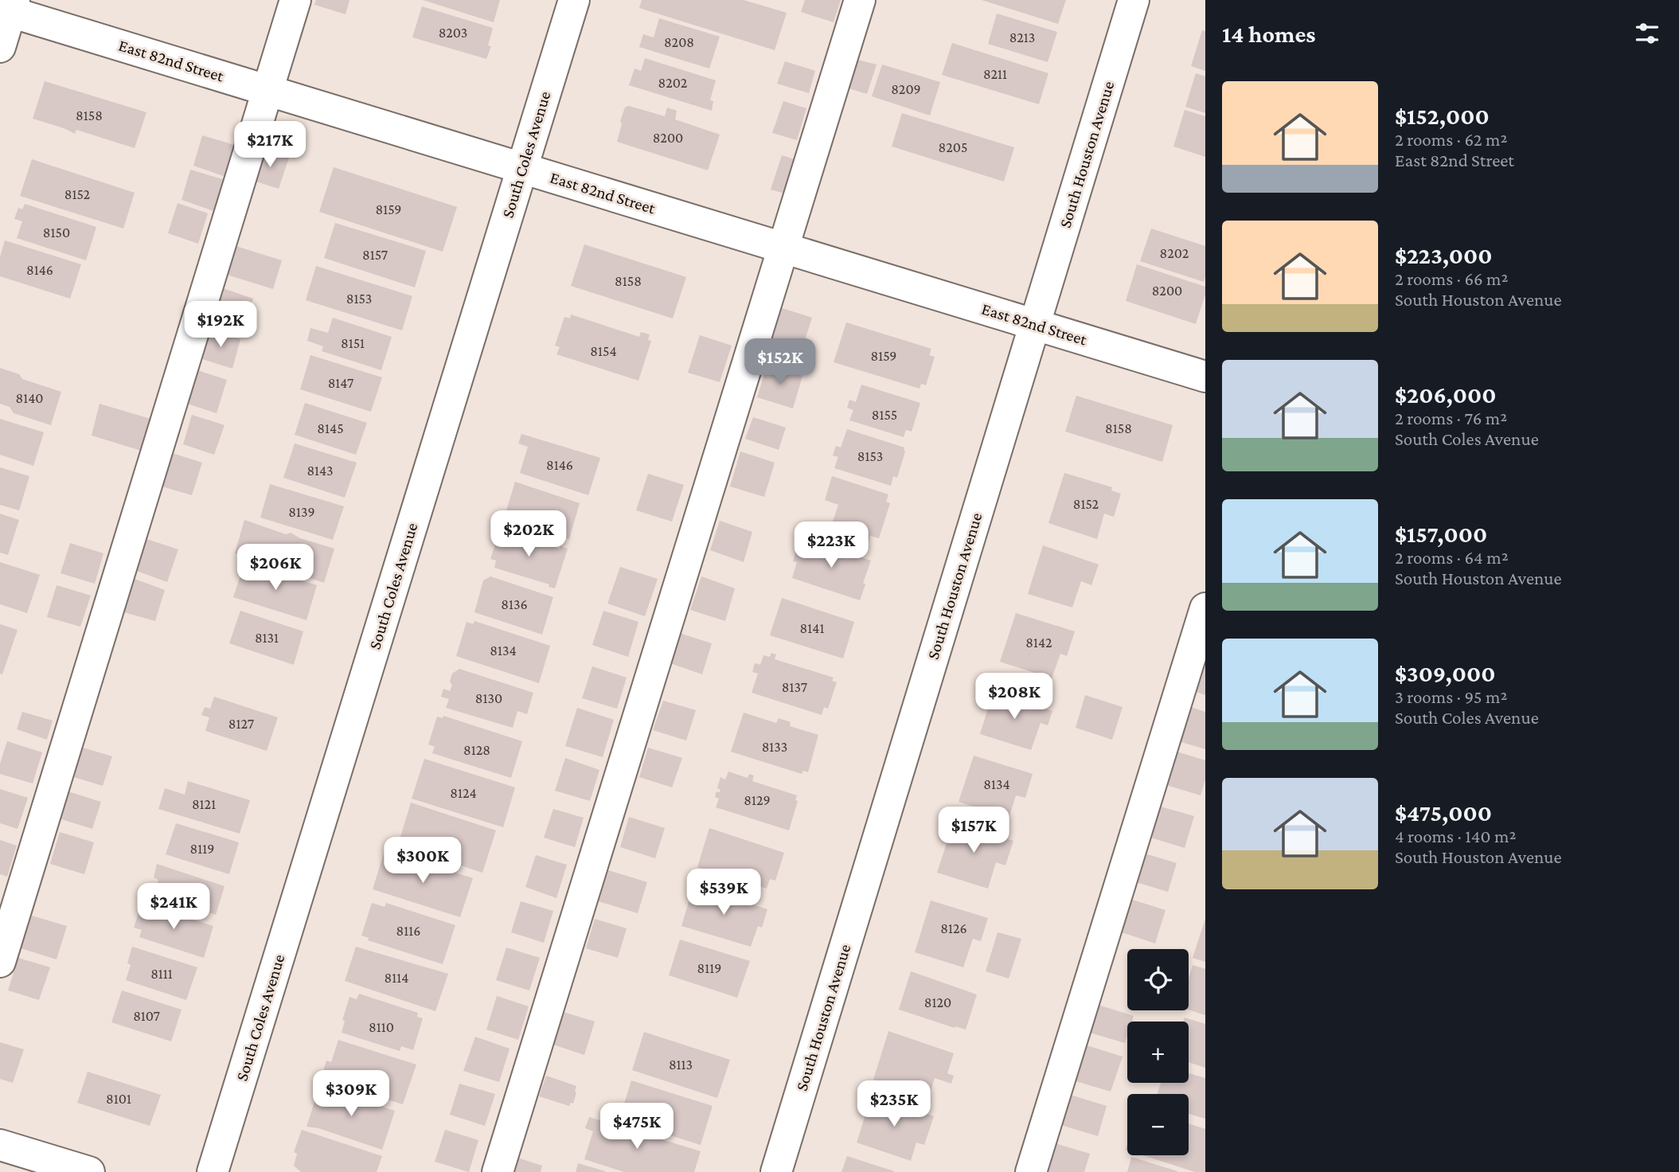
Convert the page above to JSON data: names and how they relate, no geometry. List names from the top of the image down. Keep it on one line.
{"streets":{"street":["East 82nd Street","South Coles Avenue","South Houston Avenue"]},"crossings":[["East 82nd Street","South Coles Avenue"],["East 82nd Street","South Houston Avenue"]],"house_numbers":["8203","8213","8208","8211","8202","8209","8158","8200","8205","8152","8159","8150","8202","8157","8146","8158","8200","8153","8151","8154","8159","8147","8140","8155","8145","8158","8153","8146","8143","8152","8139","8136","8141","8131","8142","8134","8137","8130","8127","8133","8128","8134","8124","8129","8121","8119","8126","8116","8119","8111","8114","8120","8107","8110","8113","8101"],"page":{"heading":"14 homes","list":[{"name":"$152,000","note":"2 rooms · 62 m² · East 82nd Street"},{"name":"$223,000","note":"2 rooms · 66 m² · South Houston Avenue"},{"name":"$206,000","note":"2 rooms · 76 m² · South Coles Avenue"},{"name":"$157,000","note":"2 rooms · 64 m² · South Houston Avenue"},{"name":"$309,000","note":"3 rooms · 95 m² · South Coles Avenue"},{"name":"$475,000","note":"4 rooms · 140 m² · South Houston Avenue"}],"price":["$217K","$192K","$152K","$202K","$223K","$206K","$208K","$157K","$300K","$539K","$241K","$309K","$235K","$475K"],"map_buttons":["+","−"]}}
